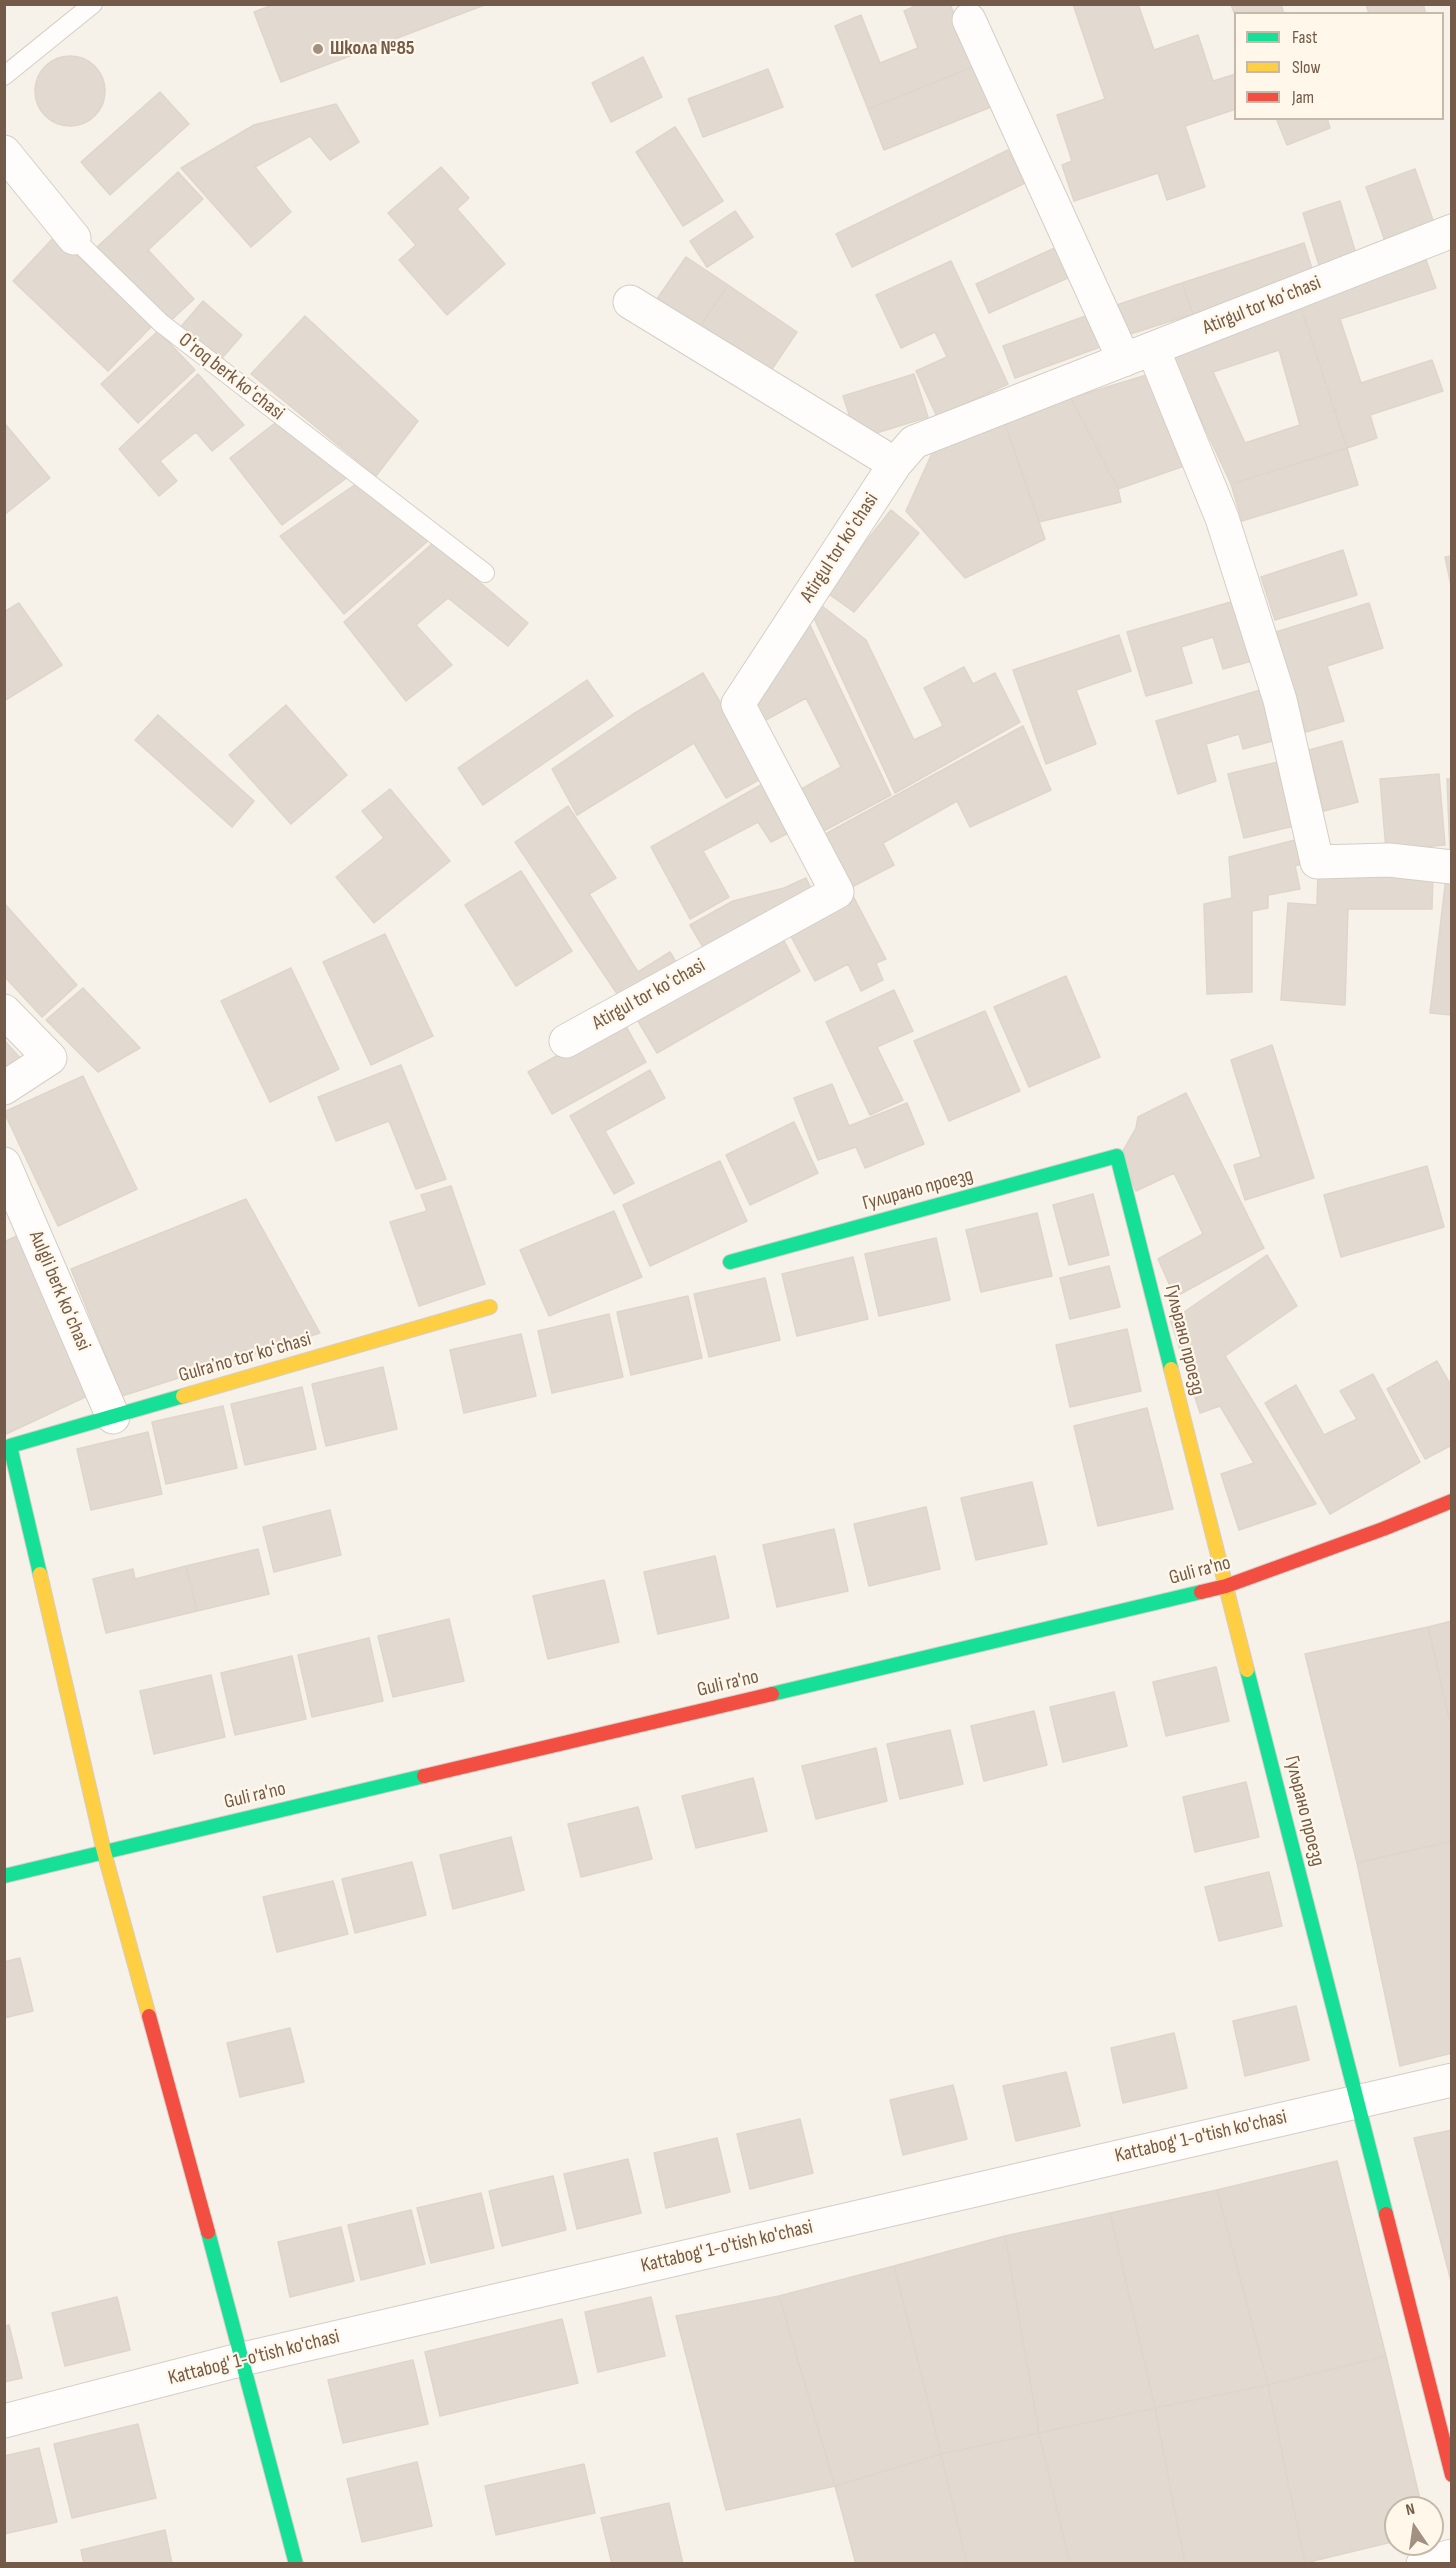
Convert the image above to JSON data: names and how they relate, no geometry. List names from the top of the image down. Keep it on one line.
{"streets":{"street":["Atirgul tor koʻchasi","Oʻroq berk koʻchasi","Гулирано проезд","Aulgli berk koʻchasi","Гульрано проезд","Gulraʼno tor koʻchasi","Guli ra'no","Kattabog' 1-o'tish ko'chasi"]},"crossings":[["Гулирано проезд","Гульрано проезд"],["Aulgli berk koʻchasi","Gulraʼno tor koʻchasi"],["Гульрано проезд","Guli ra'no"],["Гульрано проезд","Kattabog' 1-o'tish ko'chasi"],["Gulraʼno tor koʻchasi","Guli ra'no"]],"places":["Школа №85"],"legend":["Fast","Slow","Jam"],"north":"top"}
